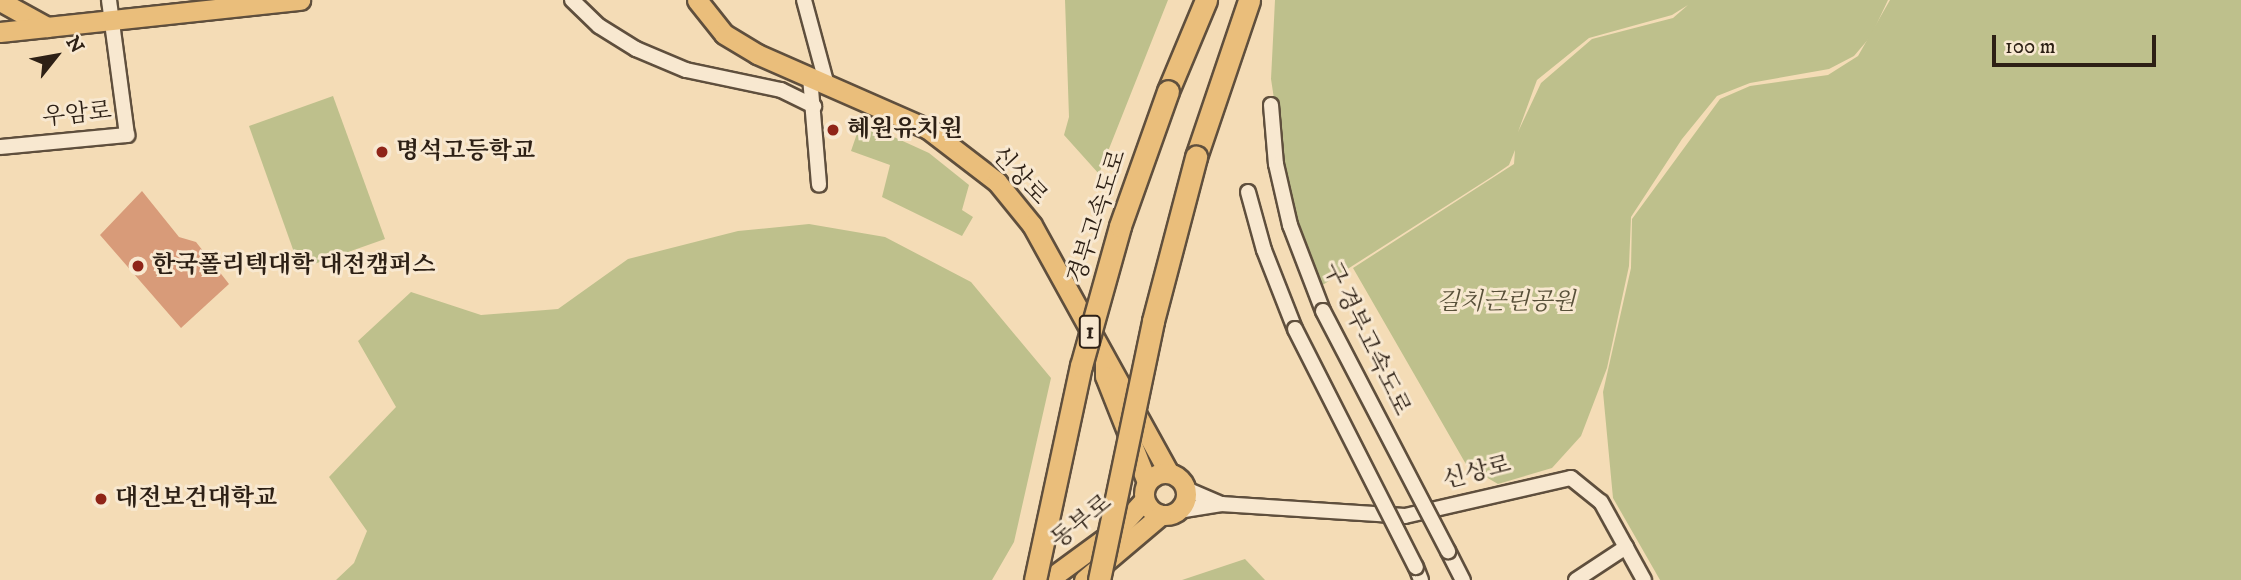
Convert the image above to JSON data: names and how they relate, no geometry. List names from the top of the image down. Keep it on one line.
{"streets":{"highway":["경부고속도로","1"],"main road":["신상로","동부로"],"street":["우암로","구 경부고속도로"]},"parks":["길치근린공원"],"places":["혜원유치원","명석고등학교","한국폴리텍대학 대전캠퍼스","대전보건대학교"],"scale_bar":"100 m","north":"top right"}
